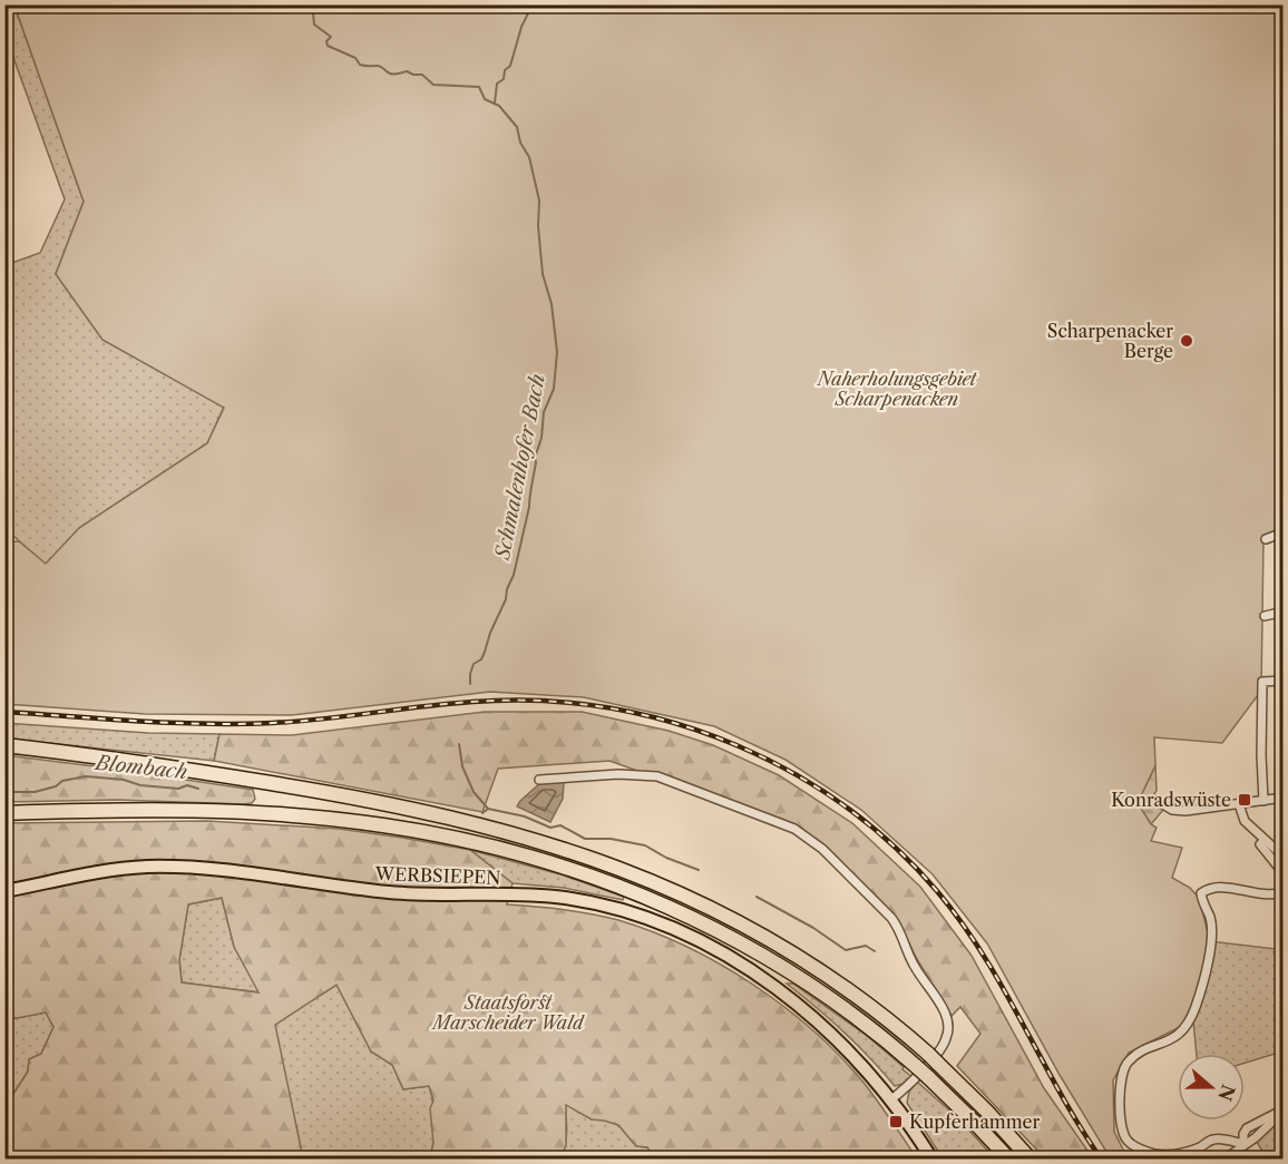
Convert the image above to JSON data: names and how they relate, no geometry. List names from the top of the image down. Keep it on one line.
{"streets":{"main road":["WERBSIEPEN"]},"water":["Schmalenhofer Bach","Blombach"],"parks":["Naherholungsgebiet Scharpenacken","Staatsforst Marscheider Wald"],"places":{"other":["Scharpenacker Berge"],"transit":["Konradswüste","Kupferhammer"]},"north":"right"}
